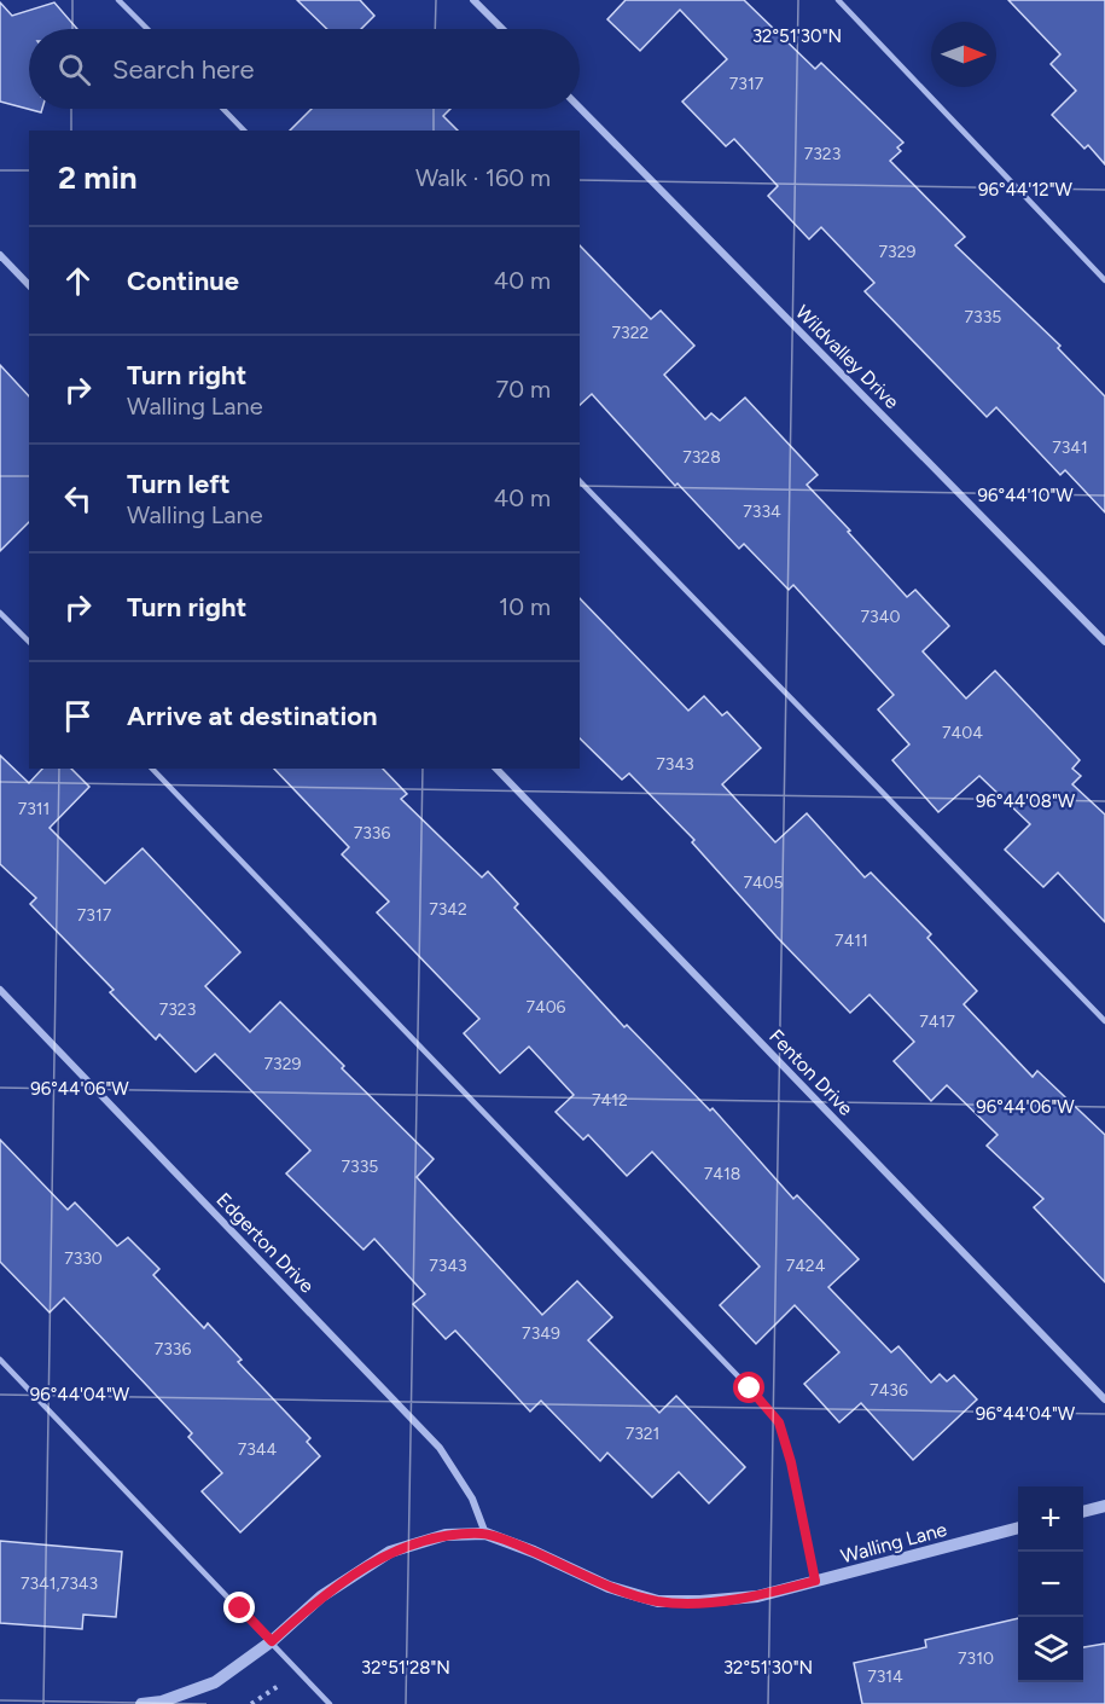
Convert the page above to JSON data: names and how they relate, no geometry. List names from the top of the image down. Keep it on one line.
{"streets":{"street":["Wildvalley Drive","Fenton Drive","Edgerton Drive","Walling Lane"]},"crossings":[["Edgerton Drive","Walling Lane"]],"house_numbers":["7317","7323","7329","7335","7322","7341","7328","7334","7340","7404","7343","7311","7336","7405","7342","7317","7411","7406","7323","7417","7329","7412","7335","7418","7330","7343","7424","7349","7336","7436","7321","7344","7341,7343","7310","7314"],"north":"right","page":{"search":"Search here","heading":["2 min","Walk · 160 m"],"list":[["Continue","40 m"],["Turn right","Walling Lane","70 m"],["Turn left","Walling Lane","40 m"],["Turn right","10 m"],"Arrive at destination"],"map_buttons":["+","−"]},"coordinates":["32°51'30\"N","96°44'12\"W","96°44'10\"W","96°44'08\"W","96°44'06\"W","96°44'04\"W","32°51'28\"N"]}
